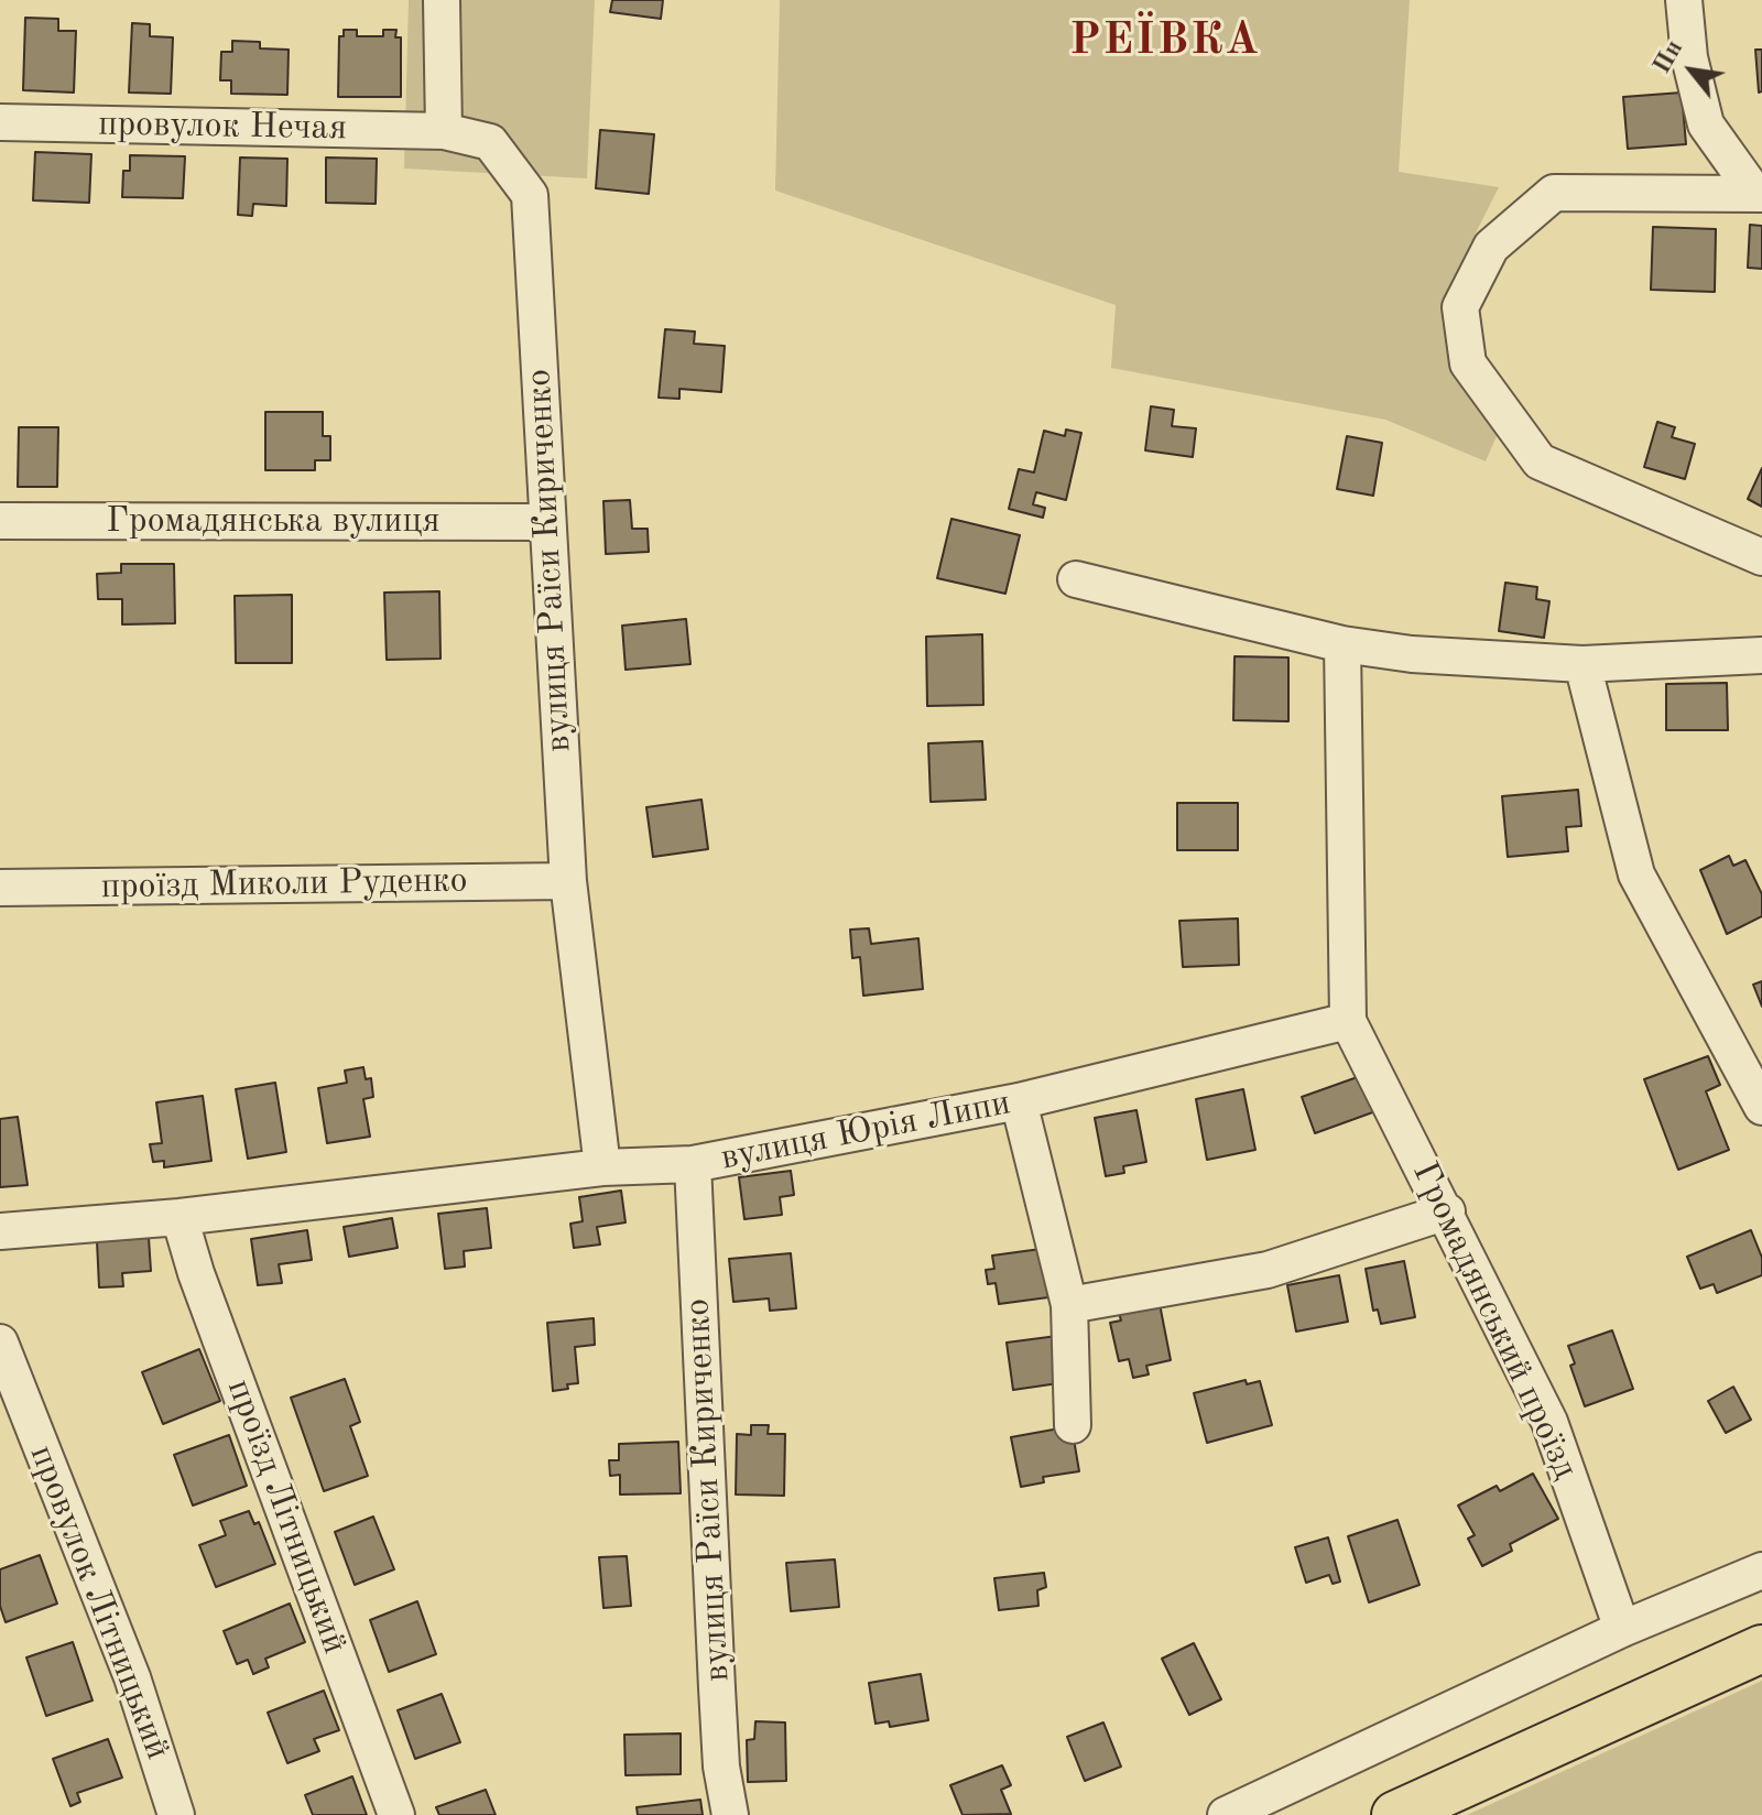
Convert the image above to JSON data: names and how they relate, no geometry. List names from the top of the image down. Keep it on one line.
{"streets":{"street":["провулок Нечая","Громадянська вулиця","вулиця Раїси Кириченко","проїзд Миколи Руденко","вулиця Юрія Липи","Громадянський проїзд","проїзд Літницький","провулок Літницький"]},"crossings":[["провулок Нечая","вулиця Раїси Кириченко"],["Громадянська вулиця","вулиця Раїси Кириченко"],["вулиця Раїси Кириченко","проїзд Миколи Руденко"],["вулиця Раїси Кириченко","вулиця Юрія Липи"],["вулиця Юрія Липи","Громадянський проїзд"],["вулиця Юрія Липи","проїзд Літницький"]],"districts":["РЕЇВКА"],"north":"top left"}
